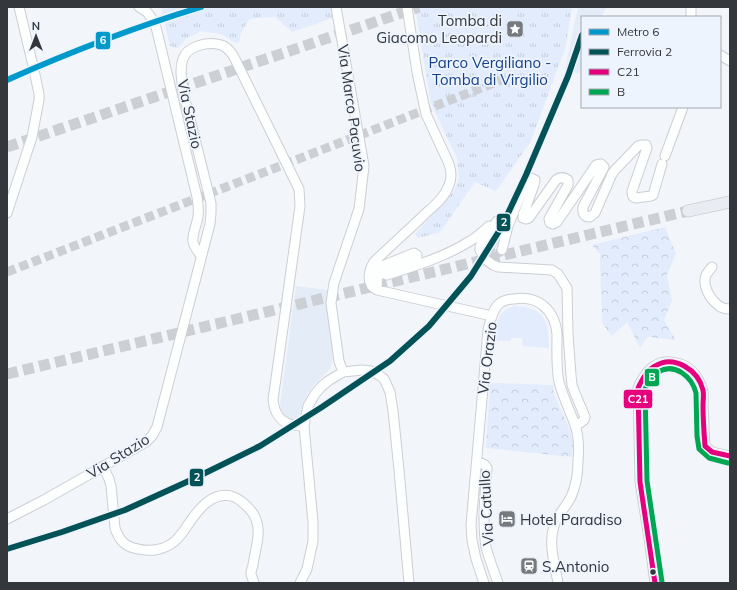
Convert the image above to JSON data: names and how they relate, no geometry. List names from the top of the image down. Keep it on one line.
{"streets":{"street":["Via Marco Pacuvio","Via Stazio","Via Orazio","Via Catullo"]},"crossings":[["Via Orazio","Via Catullo"]],"parks":["Parco Vergiliano - Tomba di Virgilio"],"places":{"place":["Tomba di Giacomo Leopardi"],"hotel":["Hotel Paradiso"],"station":["S.Antonio"]},"lines":["metro line 6","rail line 2","transit line C21","transit line B"],"legend":["Metro 6","Ferrovia 2","C21","B"],"north":"top"}
